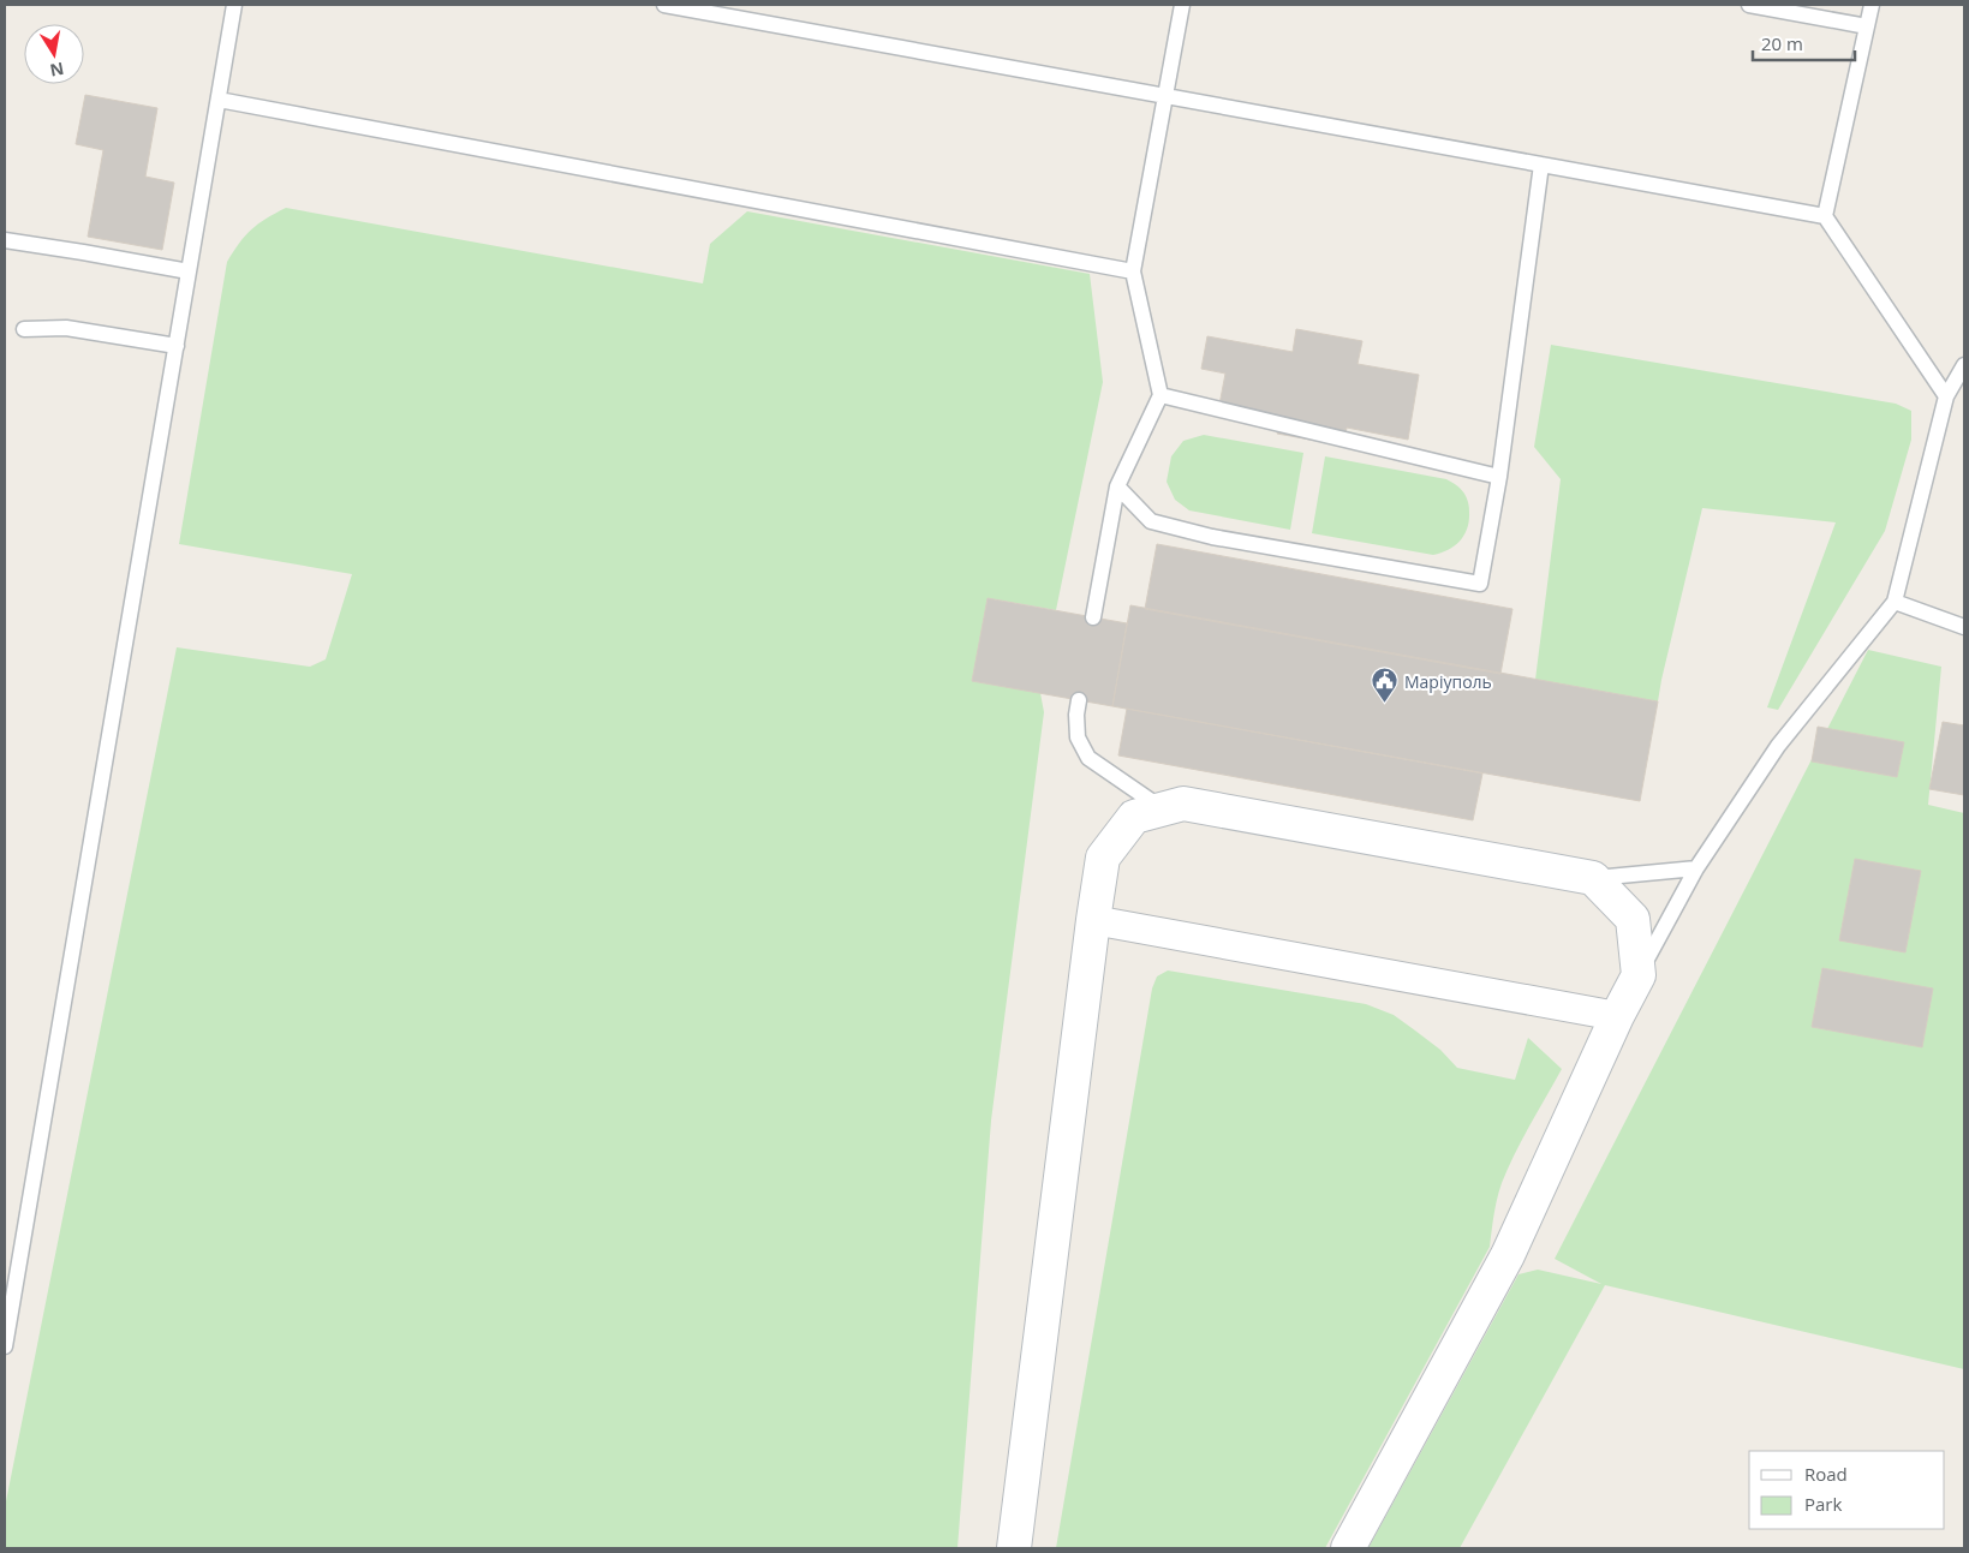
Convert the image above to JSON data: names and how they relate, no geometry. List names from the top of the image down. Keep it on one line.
{"places":{"public building":["Маріуполь"]},"legend":["Road","Park"],"scale_bar":"20 m","north":"bottom"}
